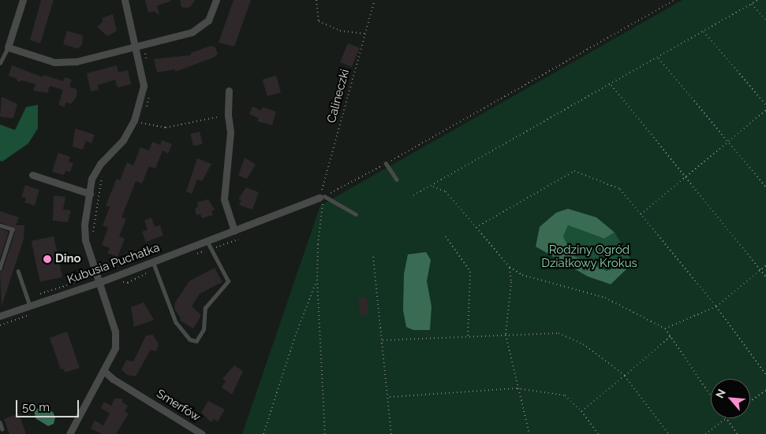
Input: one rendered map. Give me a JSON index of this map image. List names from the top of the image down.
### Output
{
  "streets": {
    "street": ["Kubusia Puchatka", "Smerfów"],
    "path": ["Calineczki"]
  },
  "crossings": [
    ["Calineczki", "Kubusia Puchatka"]
  ],
  "parks": ["Rodziny Ogród Działkowy Krokus"],
  "places": ["Dino"],
  "scale_bar": "50 m",
  "north": "top left"
}
